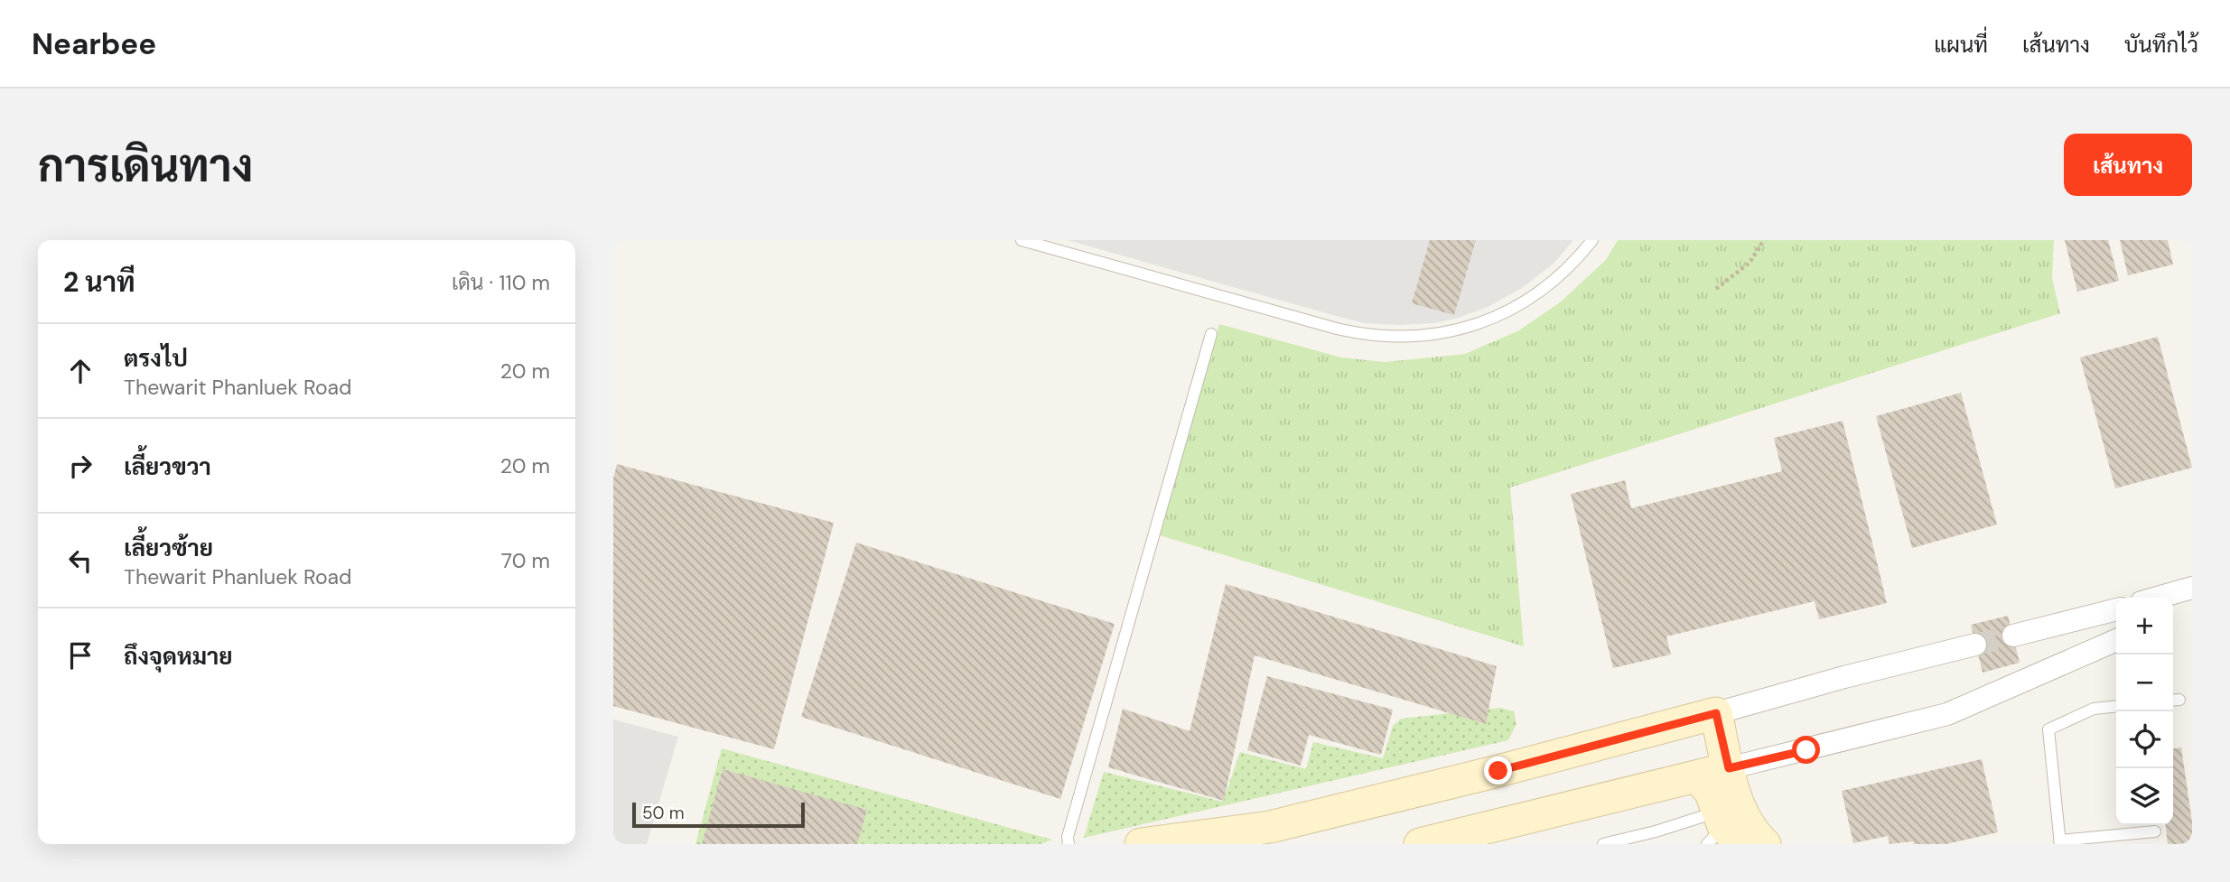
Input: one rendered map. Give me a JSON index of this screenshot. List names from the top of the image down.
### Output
{
  "scale_bar": "50 m",
  "page": {
    "header": "Nearbee",
    "nav": ["แผนที่", "เส้นทาง", "บันทึกไว้"],
    "buttons": "เส้นทาง",
    "title": "การเดินทาง",
    "heading": ["2 นาที", "เดิน · 110 m"],
    "list": [
      ["ตรงไป", "Thewarit Phanluek Road", "20 m"],
      ["เลี้ยวขวา", "20 m"],
      ["เลี้ยวซ้าย", "Thewarit Phanluek Road", "70 m"],
      "ถึงจุดหมาย"
    ],
    "map_buttons": ["+", "−"],
    "scale": "50 m"
  }
}
